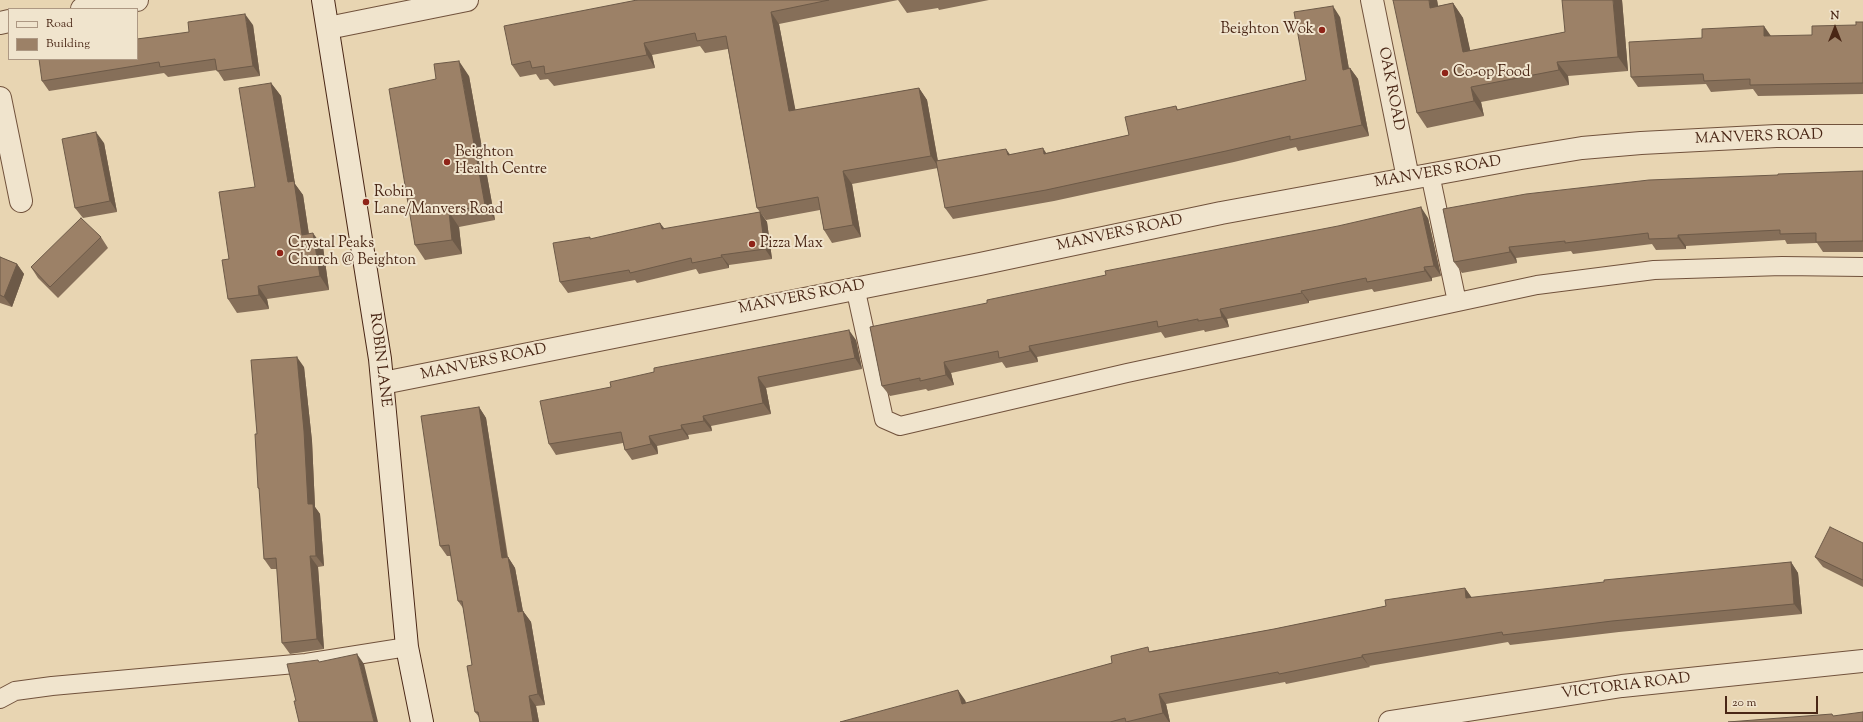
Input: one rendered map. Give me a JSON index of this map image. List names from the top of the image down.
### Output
{
  "streets": {
    "street": [
      "OAK ROAD",
      "MANVERS ROAD",
      "ROBIN LANE",
      "VICTORIA ROAD"
    ]
  },
  "crossings": [
    ["OAK ROAD", "MANVERS ROAD"],
    ["MANVERS ROAD", "ROBIN LANE"]
  ],
  "places": [
    "Beighton Wok",
    "Co-op Food",
    "Beighton Health Centre",
    "Robin Lane/Manvers Road",
    "Pizza Max",
    "Crystal Peaks Church @ Beighton"
  ],
  "legend": ["Road", "Building"],
  "scale_bar": "20 m",
  "north": "top"
}
